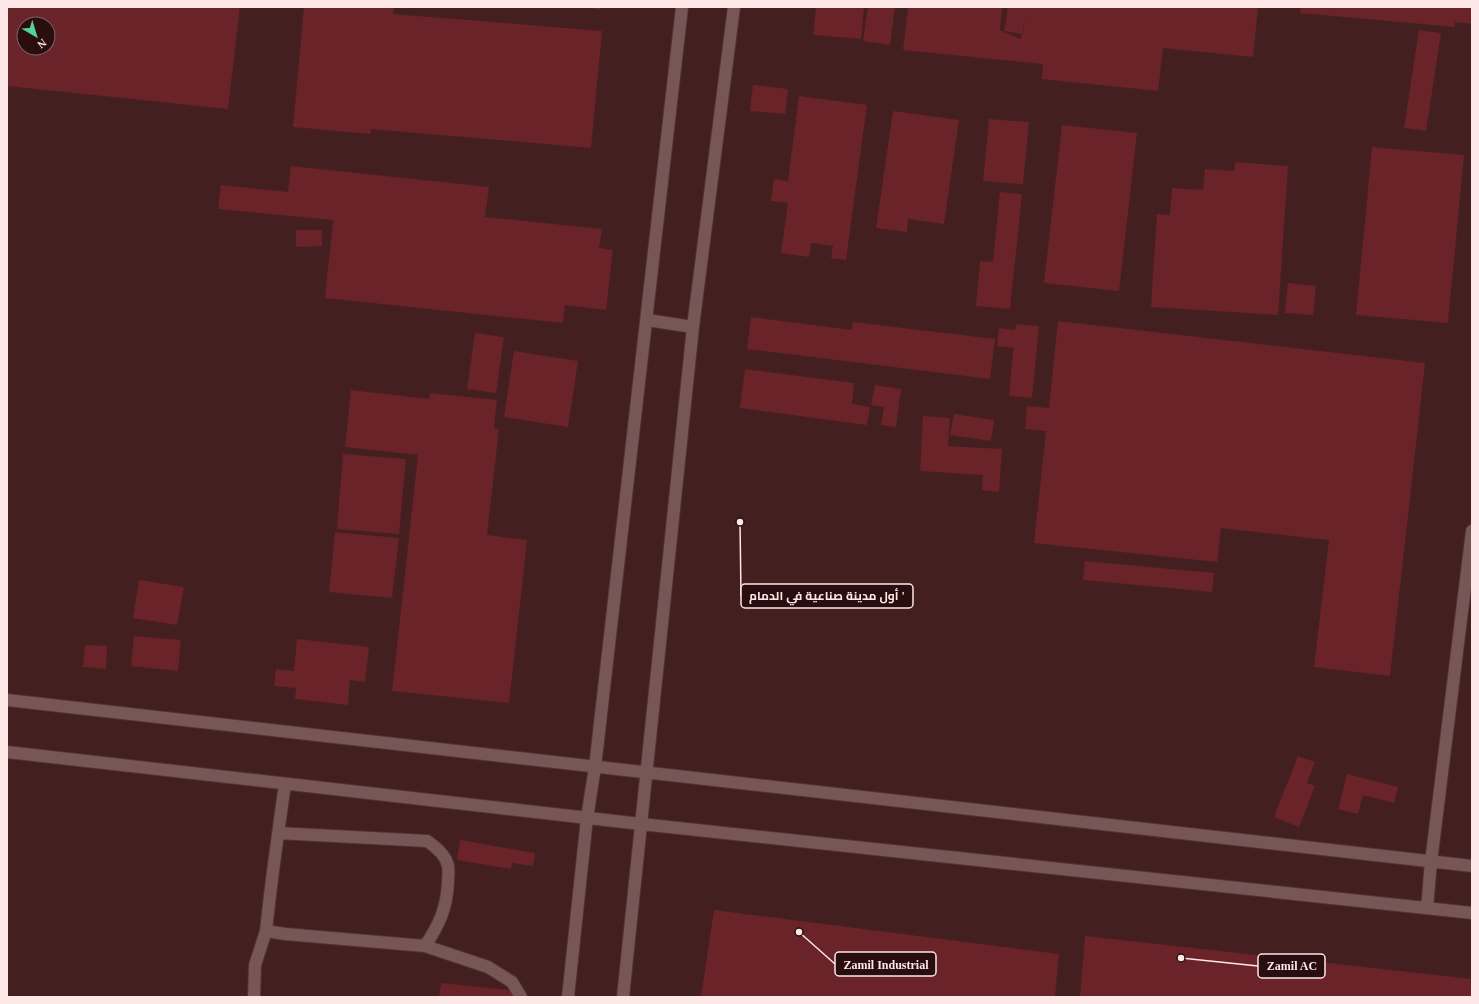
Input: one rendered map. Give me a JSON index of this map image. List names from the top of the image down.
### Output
{
  "places": ["أول مدينة صناعية في الدمام '", "Zamil Industrial", "Zamil AC"],
  "north": "bottom right"
}
